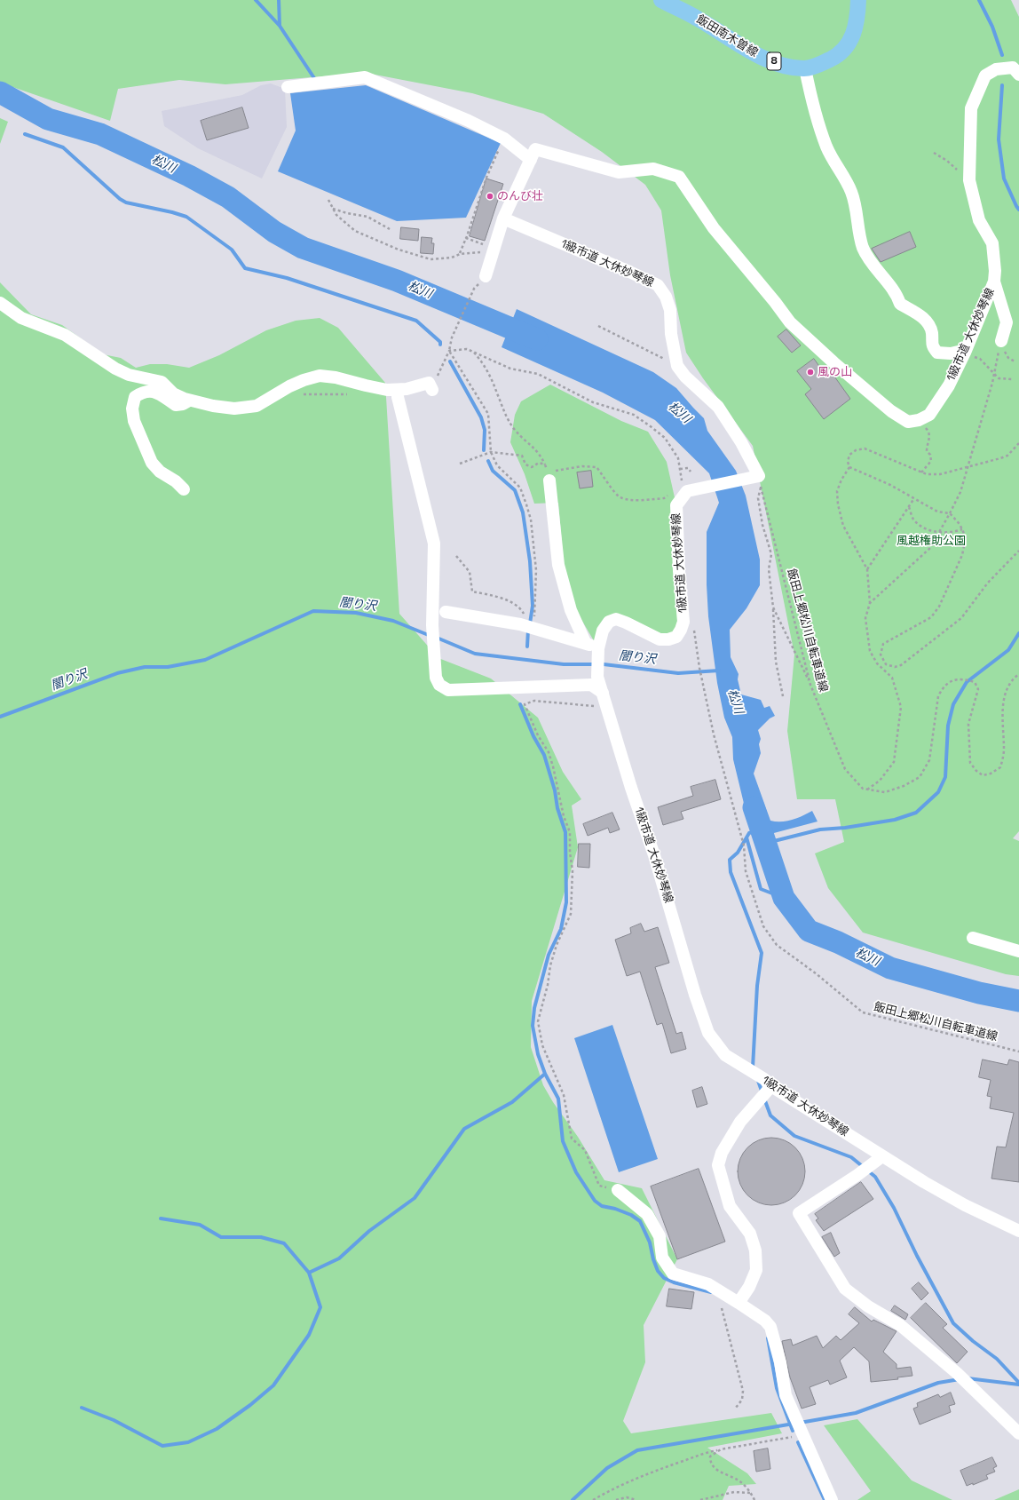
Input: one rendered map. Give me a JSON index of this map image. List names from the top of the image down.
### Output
{
  "streets": {
    "main road": ["飯田南木曽線", "8"],
    "street": ["1級市道 大休妙琴線"],
    "path": ["飯田上郷松川自転車道線"]
  },
  "water": ["松川", "闇り沢"],
  "parks": ["風越権助公園"],
  "places": ["のんび壮", "風の山"]
}
